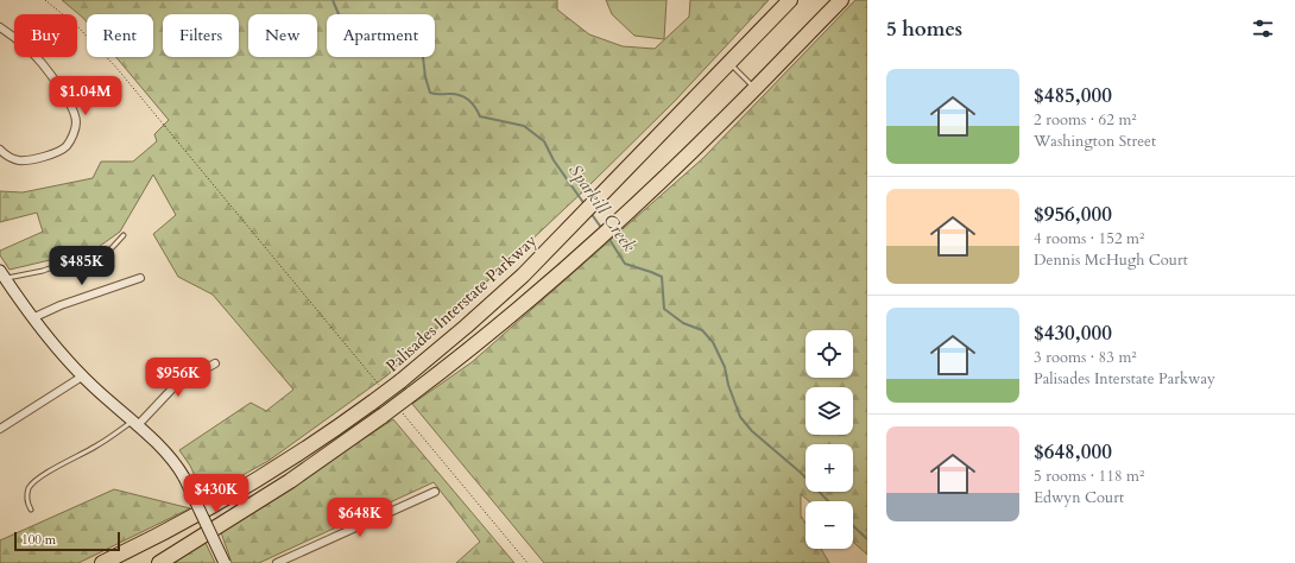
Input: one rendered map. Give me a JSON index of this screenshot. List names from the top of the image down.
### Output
{
  "streets": {
    "highway": ["Palisades Interstate Parkway"]
  },
  "water": ["Sparkill Creek"],
  "scale_bar": "100 m",
  "page": {
    "heading": "5 homes",
    "chip": [
      "Buy",
      "Rent",
      "Filters",
      "New",
      "Apartment"
    ],
    "list": [
      {
        "name": "$485,000",
        "note": "2 rooms · 62 m² · Washington Street"
      },
      {
        "name": "$956,000",
        "note": "4 rooms · 152 m² · Dennis McHugh Court"
      },
      {
        "name": "$430,000",
        "note": "3 rooms · 83 m² · Palisades Interstate Parkway"
      },
      {
        "name": "$648,000",
        "note": "5 rooms · 118 m² · Edwyn Court"
      }
    ],
    "price": [
      "$1.04M",
      "$485K",
      "$956K",
      "$430K",
      "$648K"
    ],
    "map_buttons": ["+", "−"],
    "scale": "100 m"
  }
}
